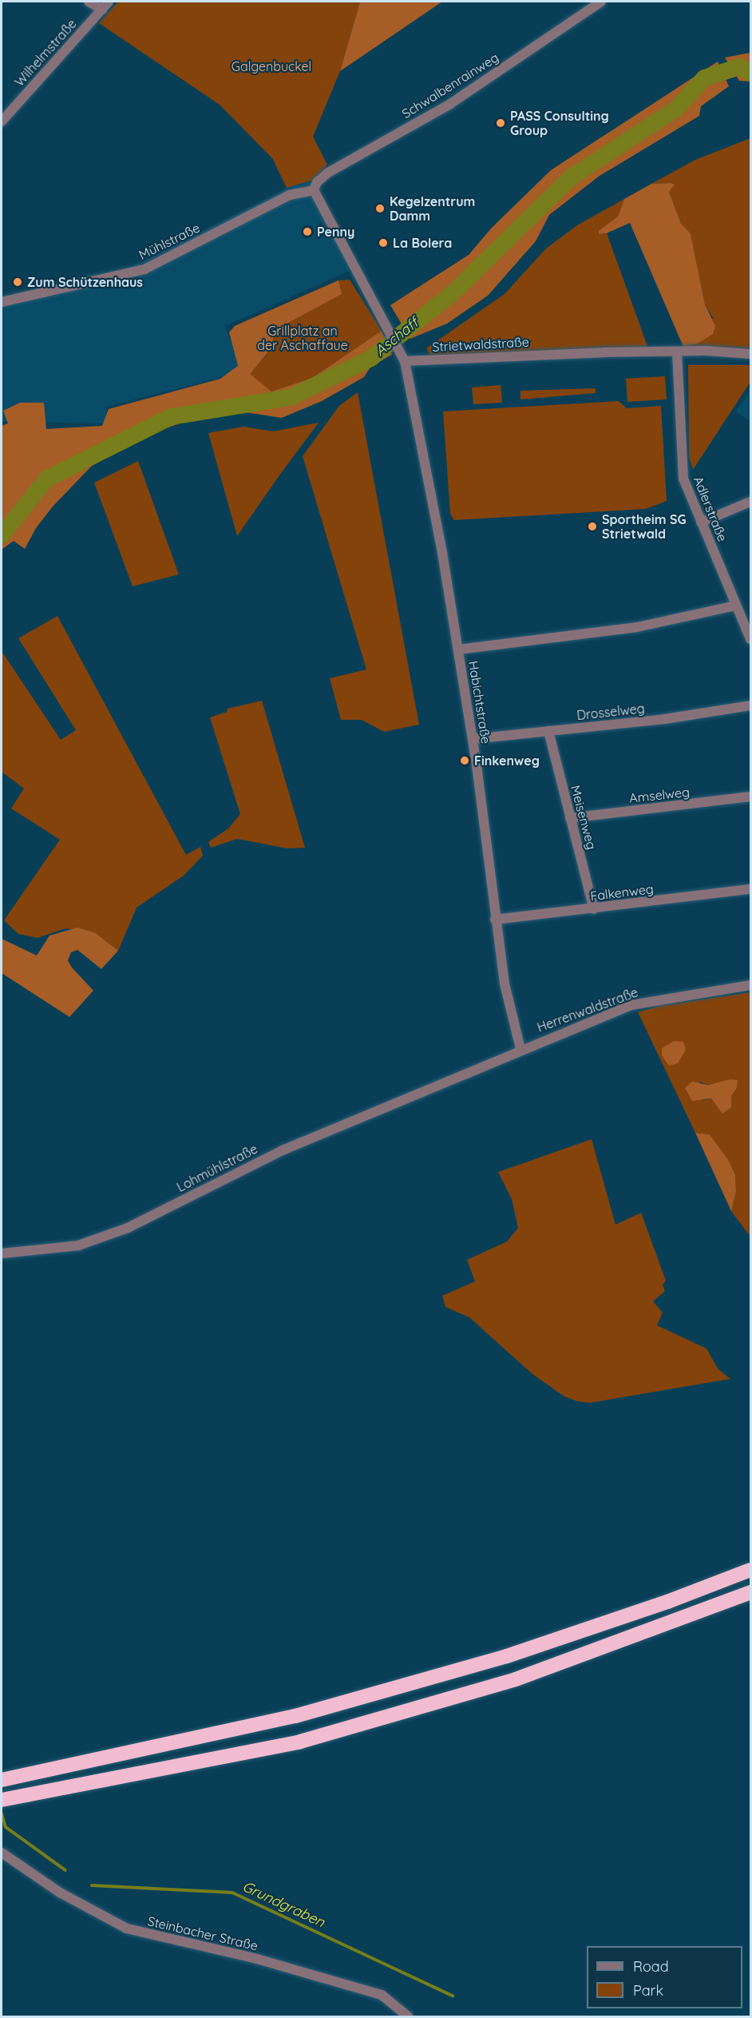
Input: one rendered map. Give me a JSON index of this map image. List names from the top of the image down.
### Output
{
  "streets": {
    "street": [
      "Wilhelmstraße",
      "Schwalbenrainweg",
      "Mühlstraße",
      "Strietwaldstraße",
      "Adlerstraße",
      "Habichtstraße",
      "Drosselweg",
      "Amselweg",
      "Meisenweg",
      "Falkenweg",
      "Herrenwaldstraße",
      "Lohmühlstraße",
      "Steinbacher Straße"
    ]
  },
  "crossings": [
    ["Schwalbenrainweg", "Mühlstraße"],
    ["Strietwaldstraße", "Adlerstraße"],
    ["Strietwaldstraße", "Habichtstraße"],
    ["Habichtstraße", "Drosselweg"],
    ["Habichtstraße", "Falkenweg"],
    ["Habichtstraße", "Herrenwaldstraße"],
    ["Drosselweg", "Meisenweg"],
    ["Amselweg", "Meisenweg"],
    ["Meisenweg", "Falkenweg"],
    ["Herrenwaldstraße", "Lohmühlstraße"]
  ],
  "water": ["Aschaff", "Grundgraben"],
  "parks": ["Galgenbuckel", "Grillplatz an der Aschaffaue"],
  "places": [
    "PASS Consulting Group",
    "Kegelzentrum Damm",
    "Penny",
    "La Bolera",
    "Zum Schützenhaus",
    "Sportheim SG Strietwald",
    "Finkenweg"
  ],
  "legend": ["Road", "Park"]
}
